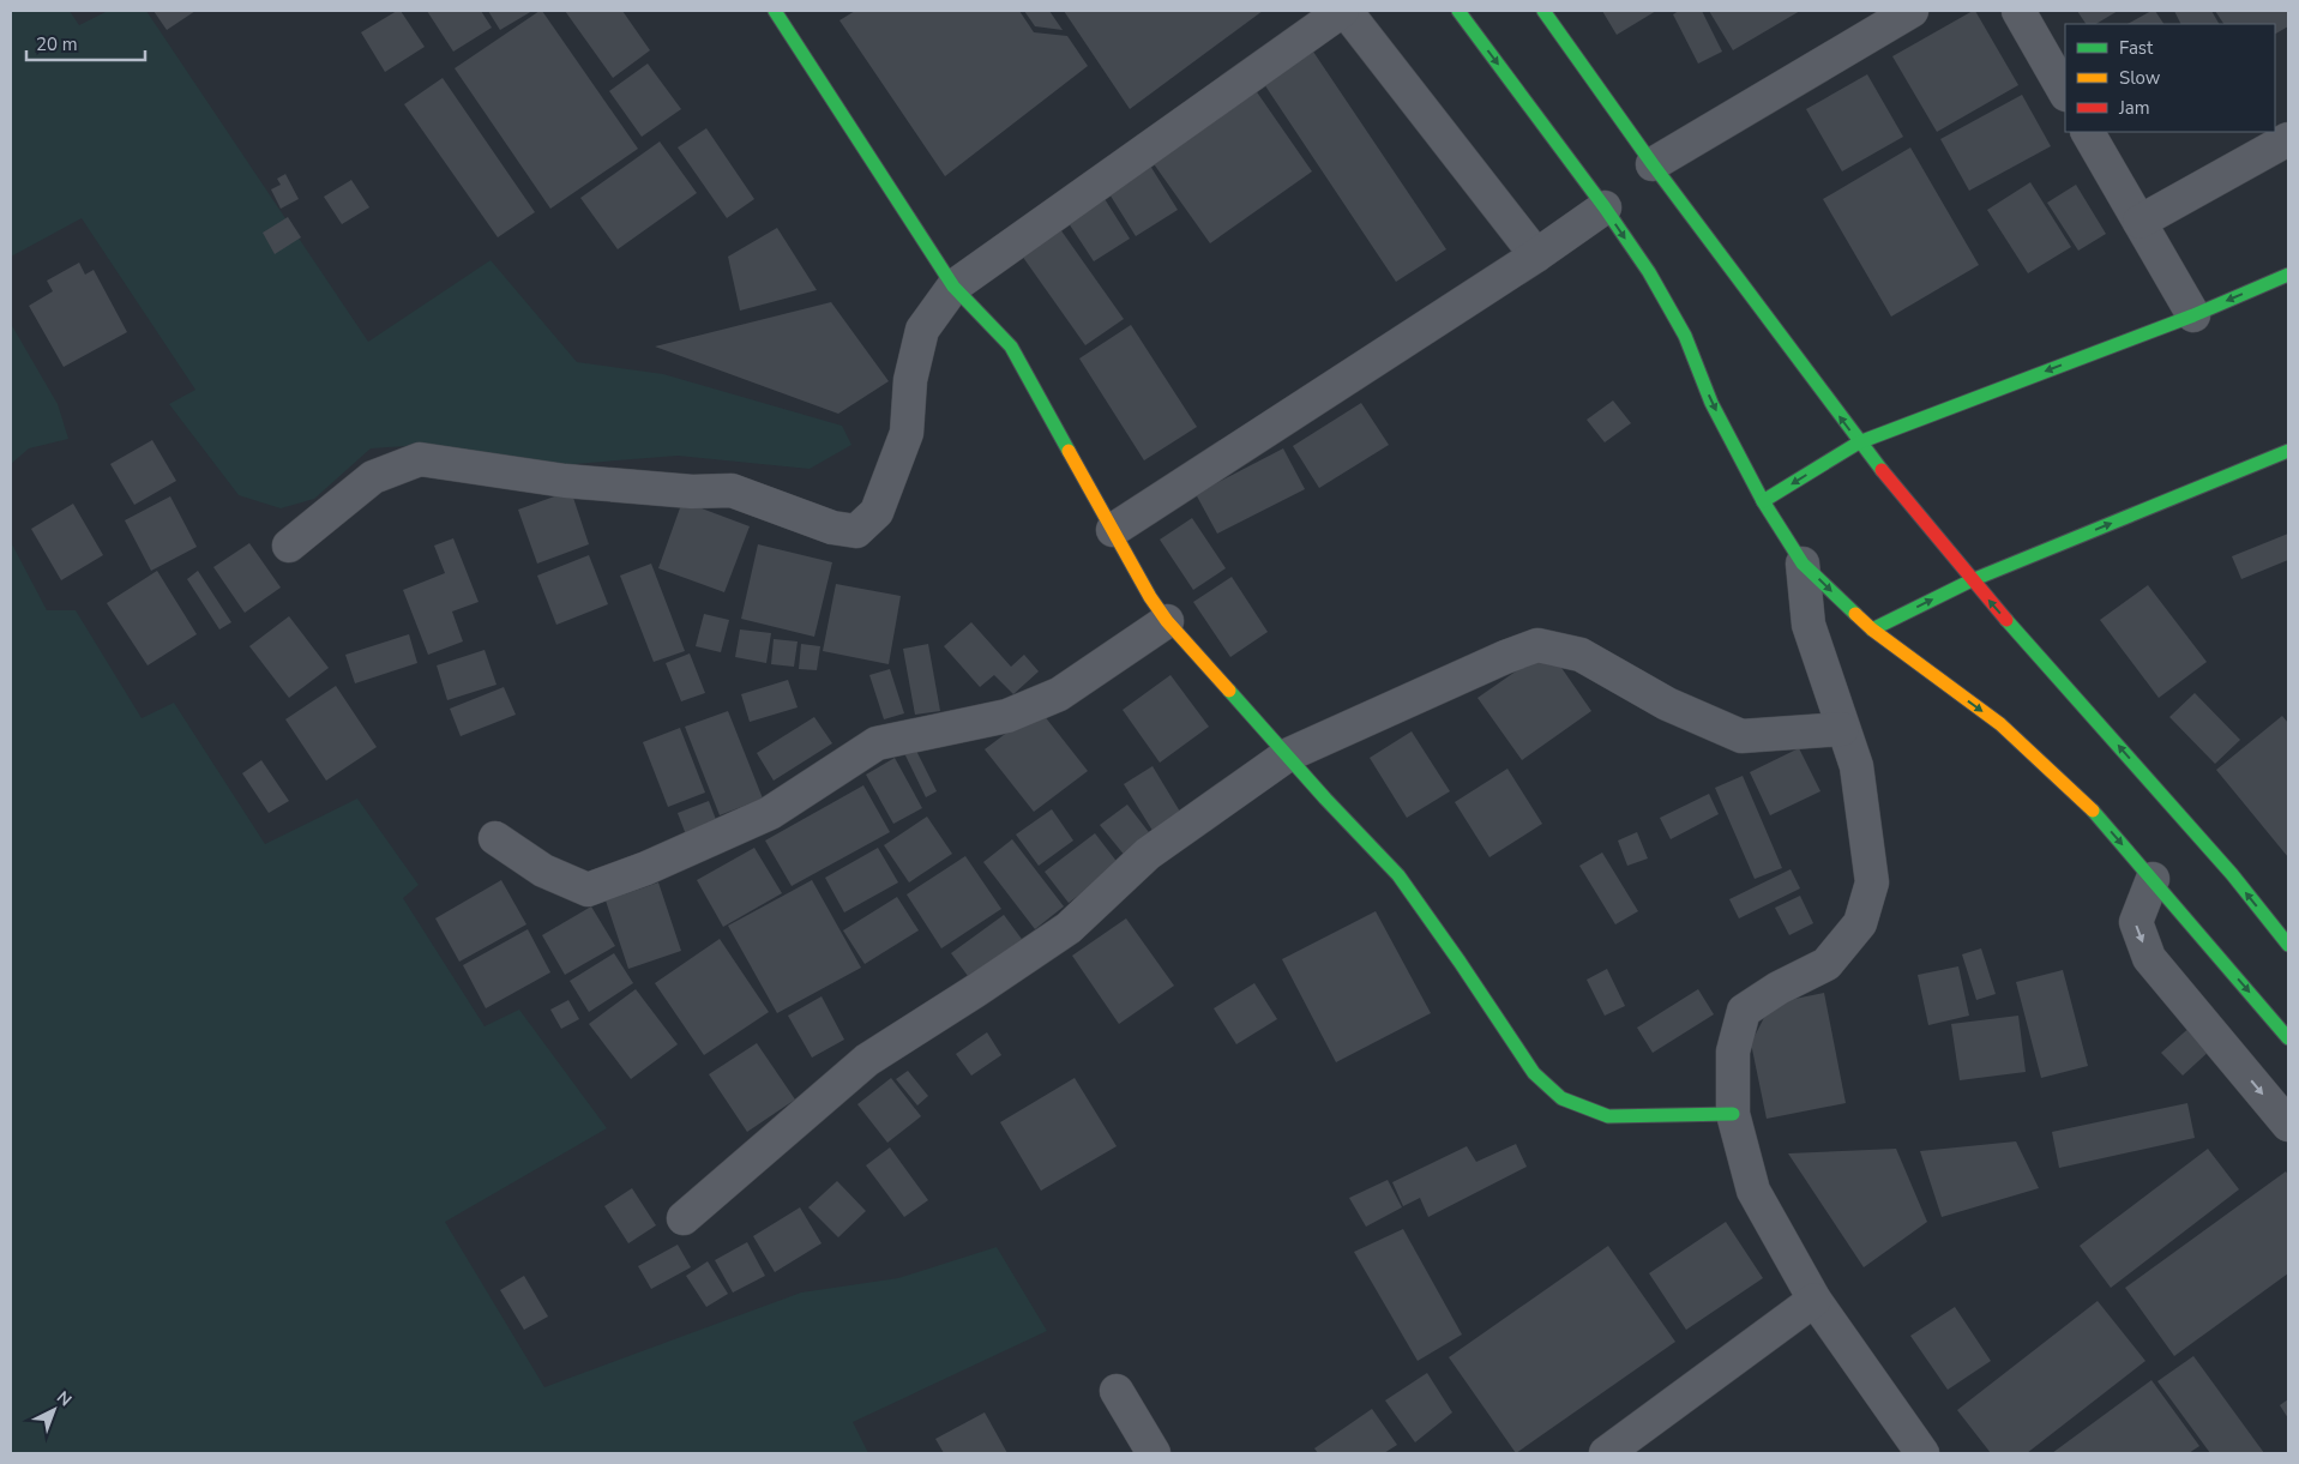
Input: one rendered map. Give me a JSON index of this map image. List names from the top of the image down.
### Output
{
  "legend": ["Fast", "Slow", "Jam"],
  "scale_bar": "20 m",
  "north": "top right"
}
